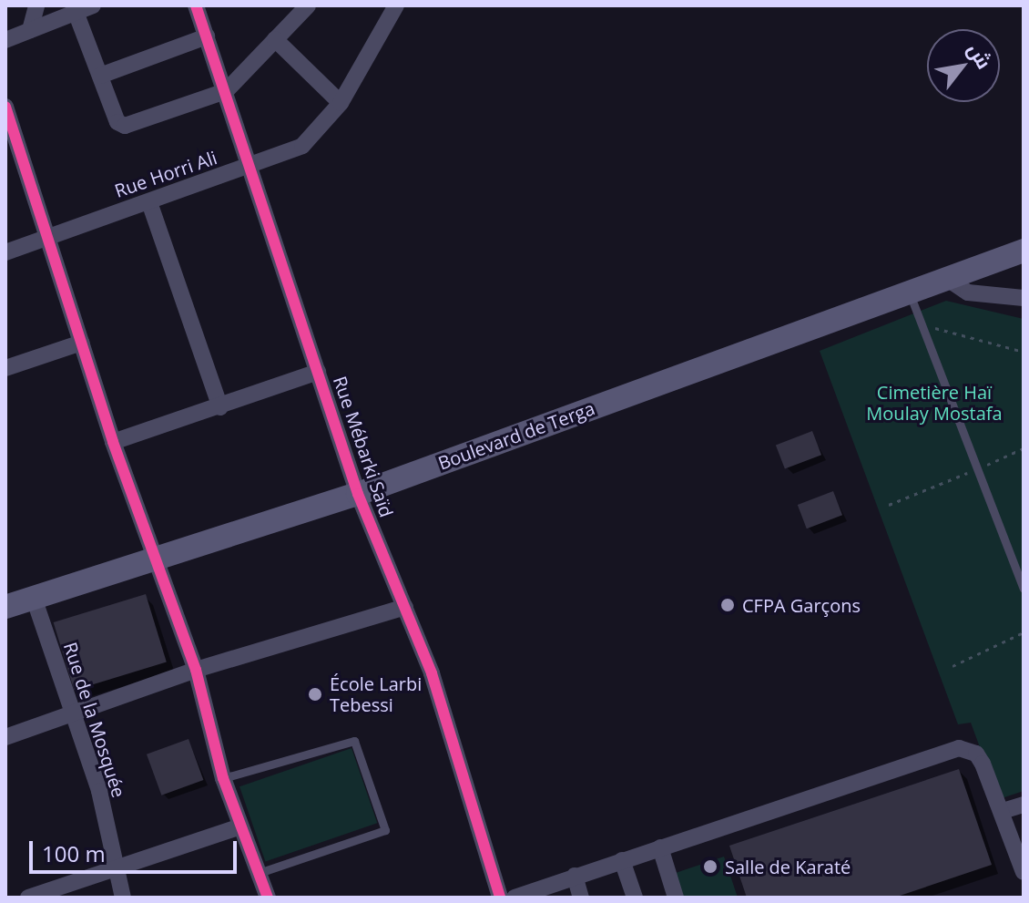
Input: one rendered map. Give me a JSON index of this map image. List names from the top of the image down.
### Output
{
  "streets": {
    "main road": ["Boulevard de Terga"],
    "street": ["Rue Horri Ali", "Rue Mébarki Saïd", "Rue de la Mosquée"]
  },
  "crossings": [
    ["Rue Horri Ali", "Rue Mébarki Saïd"],
    ["Boulevard de Terga", "Rue Mébarki Saïd"],
    ["Boulevard de Terga", "Rue de la Mosquée"]
  ],
  "parks": ["Cimetière Haï Moulay Mostafa"],
  "places": ["CFPA Garçons", "École Larbi Tebessi", "Salle de Karaté"],
  "scale_bar": "100 m",
  "north": "top right"
}
